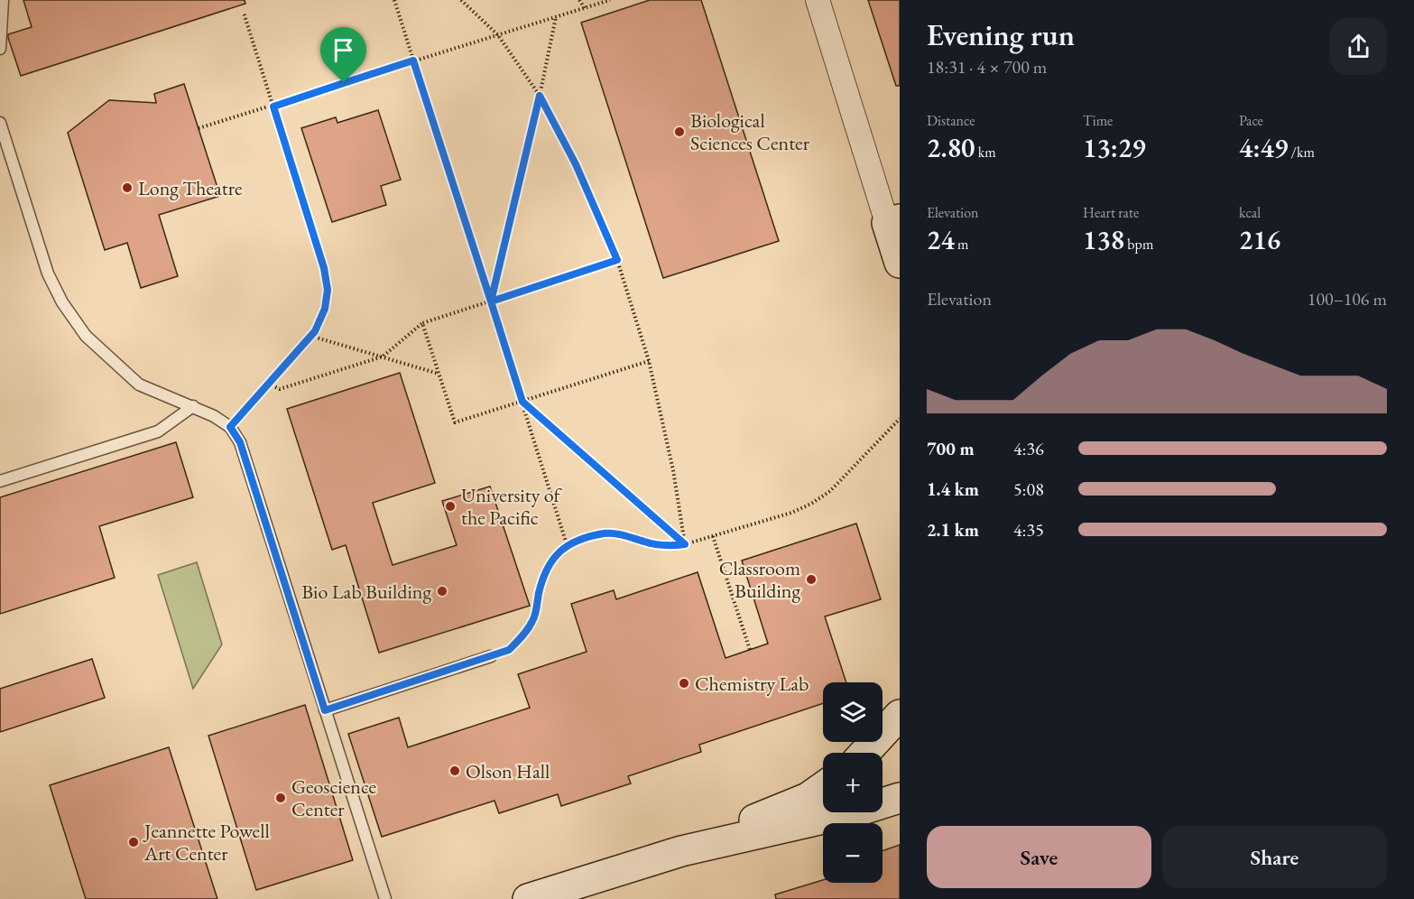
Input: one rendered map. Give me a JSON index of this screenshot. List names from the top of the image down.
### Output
{
  "places": [
    "Biological Sciences Center",
    "Long Theatre",
    "University of the Pacific",
    "Classroom Building",
    "Bio Lab Building",
    "Chemistry Lab",
    "Olson Hall",
    "Geoscience Center",
    "Jeannette Powell Art Center"
  ],
  "page": {
    "heading": ["Evening run", "18:31 · 4 × 700 m"],
    "stats": [
      ["Distance", "2.80 km"],
      ["Time", "13:29"],
      ["Pace", "4:49 /km"],
      ["Elevation", "24 m"],
      ["Heart rate", "138 bpm"],
      ["kcal", "216"]
    ],
    "chart": ["Elevation", "100–106 m"],
    "list": [
      {
        "name": "700 m",
        "note": "4:36"
      },
      {
        "name": "1.4 km",
        "note": "5:08"
      },
      {
        "name": "2.1 km",
        "note": "4:35"
      }
    ],
    "map_buttons": ["+", "−"],
    "buttons": ["Save", "Share"]
  }
}
